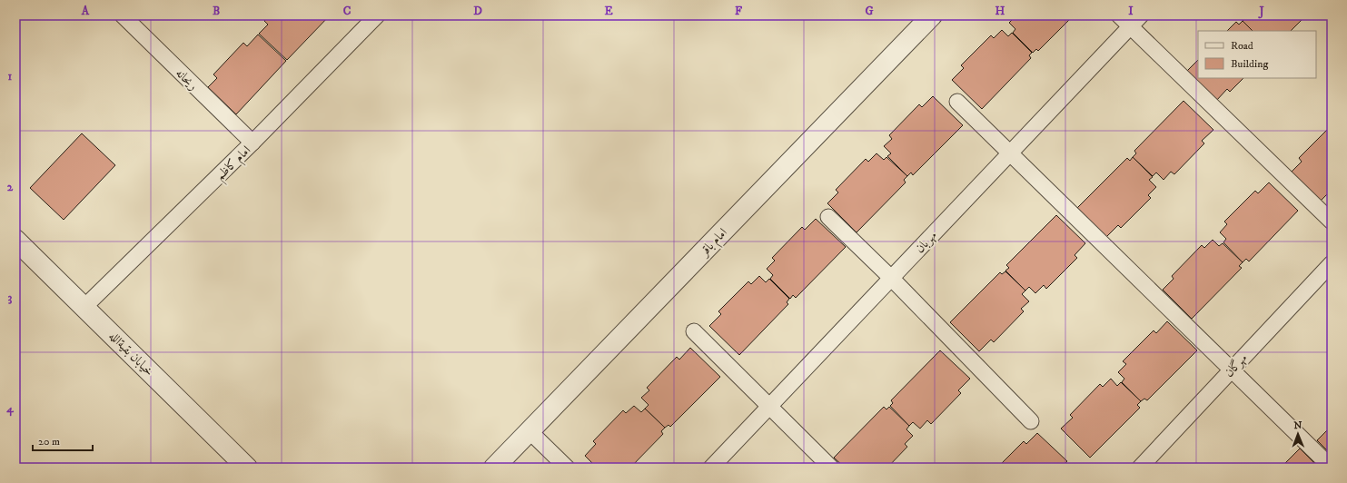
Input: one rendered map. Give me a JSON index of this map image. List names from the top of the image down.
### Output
{
  "streets": {
    "street": [
      "ریحانه",
      "امام کاظم",
      "امام باقر",
      "مهربان",
      "خیابان بقیةالله",
      "مهرگان"
    ]
  },
  "crossings": [
    ["ریحانه", "امام کاظم"],
    ["امام کاظم", "خیابان بقیةالله"]
  ],
  "legend": ["Road", "Building"],
  "scale_bar": "20 m",
  "north": "top",
  "grid": {
    "columns": [
      "A",
      "B",
      "C",
      "D",
      "E",
      "F",
      "G",
      "H",
      "I",
      "J"
    ],
    "rows": [
      "1",
      "2",
      "3",
      "4"
    ]
  }
}
